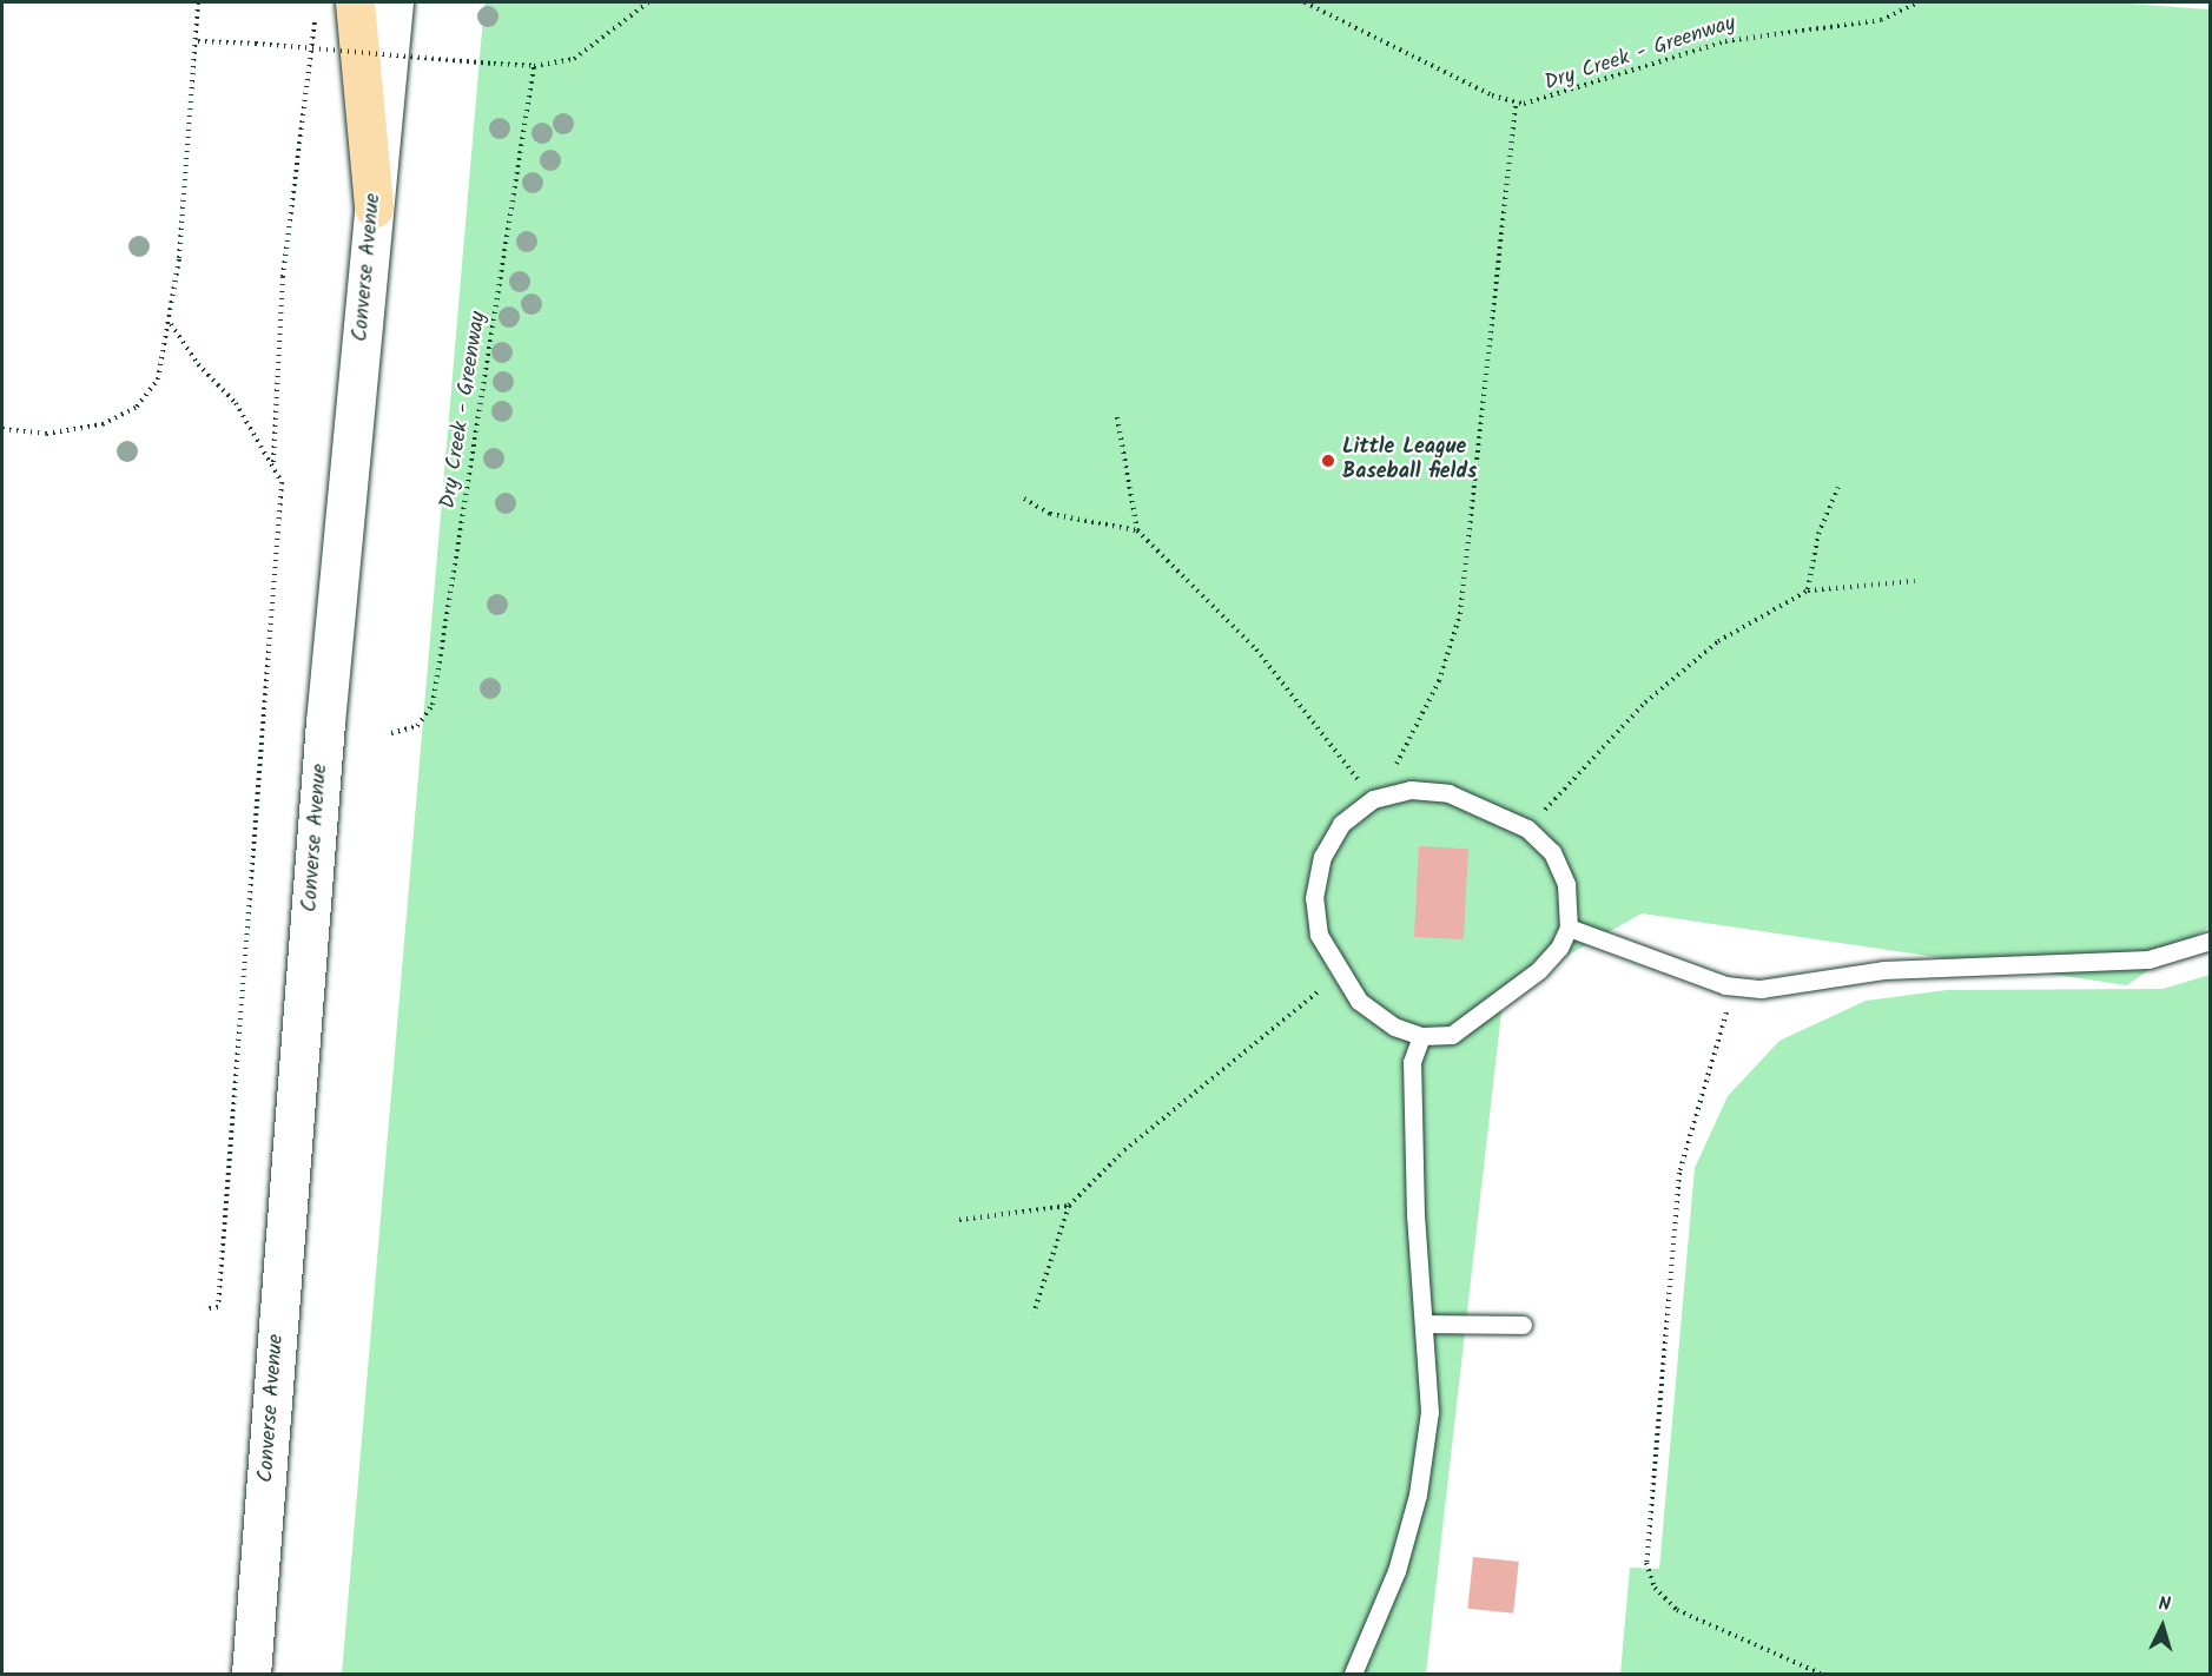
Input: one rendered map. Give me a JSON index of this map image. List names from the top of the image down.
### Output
{
  "streets": {
    "main road": ["Converse Avenue"],
    "path": ["Dry Creek - Greenway"]
  },
  "places": ["Little League Baseball fields"],
  "north": "top"
}
